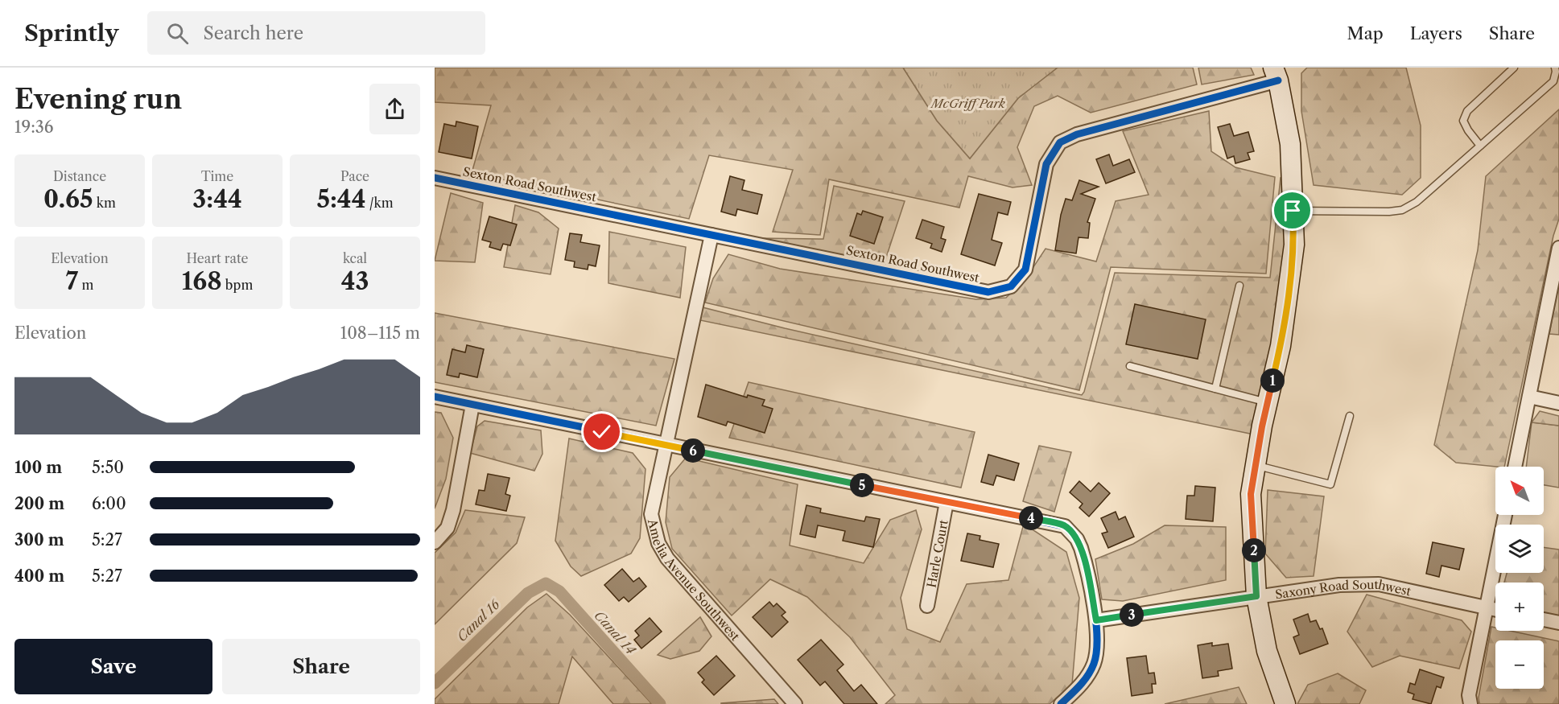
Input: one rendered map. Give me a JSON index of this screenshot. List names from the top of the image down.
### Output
{
  "streets": {
    "street": [
      "Sexton Road Southwest",
      "Harle Court",
      "Amelia Avenue Southwest",
      "Saxony Road Southwest"
    ]
  },
  "crossings": [
    ["Sexton Road Southwest", "Amelia Avenue Southwest"]
  ],
  "water": ["Canal 16", "Canal 14"],
  "parks": ["McGriff Park"],
  "north": "top left",
  "page": {
    "header": "Sprintly",
    "search": "Search here",
    "nav": ["Map", "Layers", "Share"],
    "heading": ["Evening run", "19:36"],
    "stats": [
      ["Distance", "0.65 km"],
      ["Time", "3:44"],
      ["Pace", "5:44 /km"],
      ["Elevation", "7 m"],
      ["Heart rate", "168 bpm"],
      ["kcal", "43"]
    ],
    "chart": ["Elevation", "108–115 m"],
    "pins": [
      "1",
      "6",
      "5",
      "4",
      "2",
      "3"
    ],
    "list": [
      {
        "name": "100 m",
        "note": "5:50"
      },
      {
        "name": "200 m",
        "note": "6:00"
      },
      {
        "name": "300 m",
        "note": "5:27"
      },
      {
        "name": "400 m",
        "note": "5:27"
      }
    ],
    "map_buttons": ["+", "−"],
    "buttons": ["Save", "Share"]
  }
}
